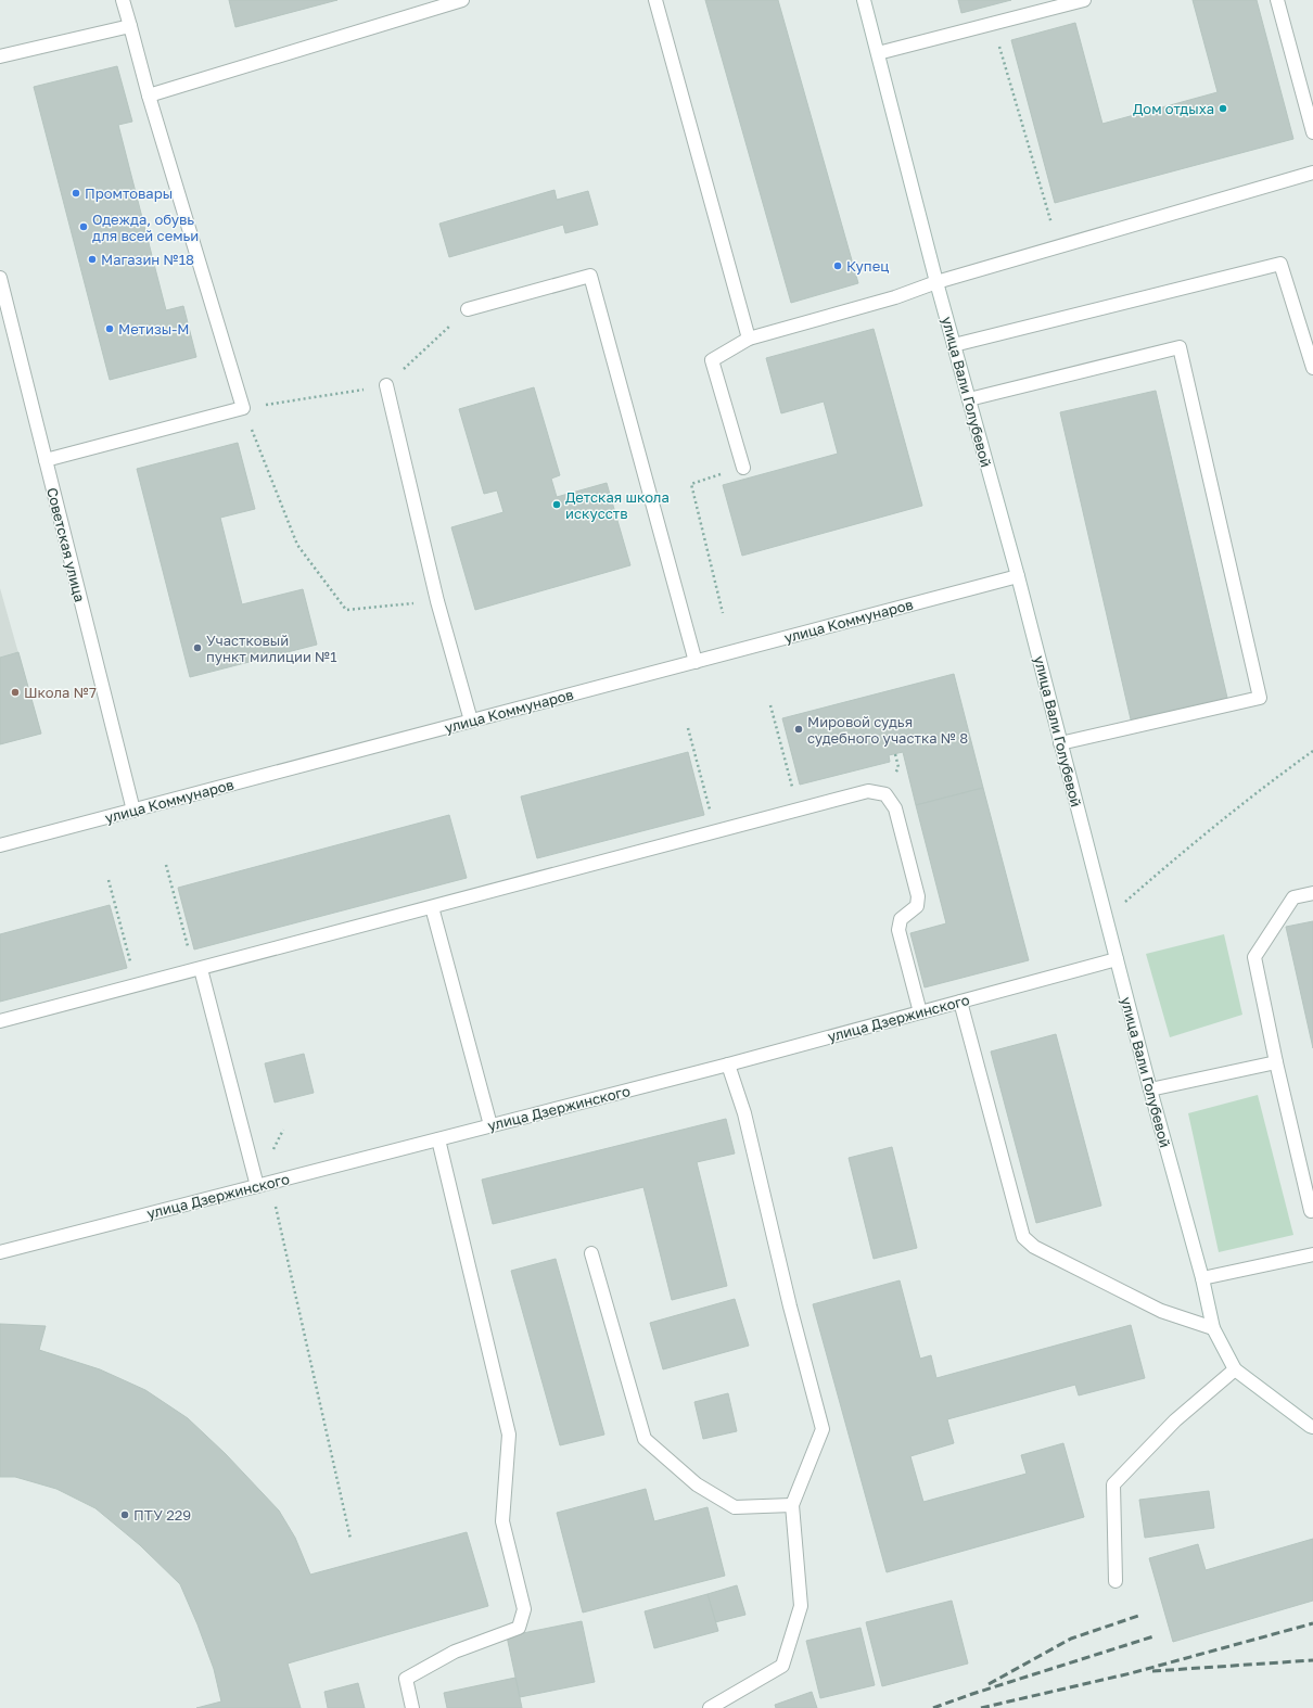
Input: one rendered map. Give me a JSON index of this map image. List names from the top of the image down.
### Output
{
  "streets": {
    "street": [
      "улица Вали Голубевой",
      "Советская улица",
      "улица Коммунаров",
      "улица Дзержинского"
    ]
  },
  "crossings": [
    ["улица Вали Голубевой", "улица Коммунаров"],
    ["улица Вали Голубевой", "улица Дзержинского"],
    ["Советская улица", "улица Коммунаров"]
  ],
  "places": [
    "Дом отдыха",
    "Промтовары",
    "Одежда, обувь для всей семьи",
    "Магазин №18",
    "Купец",
    "Метизы-М",
    "Детская школа искусств",
    "Участковый пункт милиции №1",
    "Школа №7",
    "Мировой судья судебного участка № 8",
    "ПТУ 229"
  ]
}
